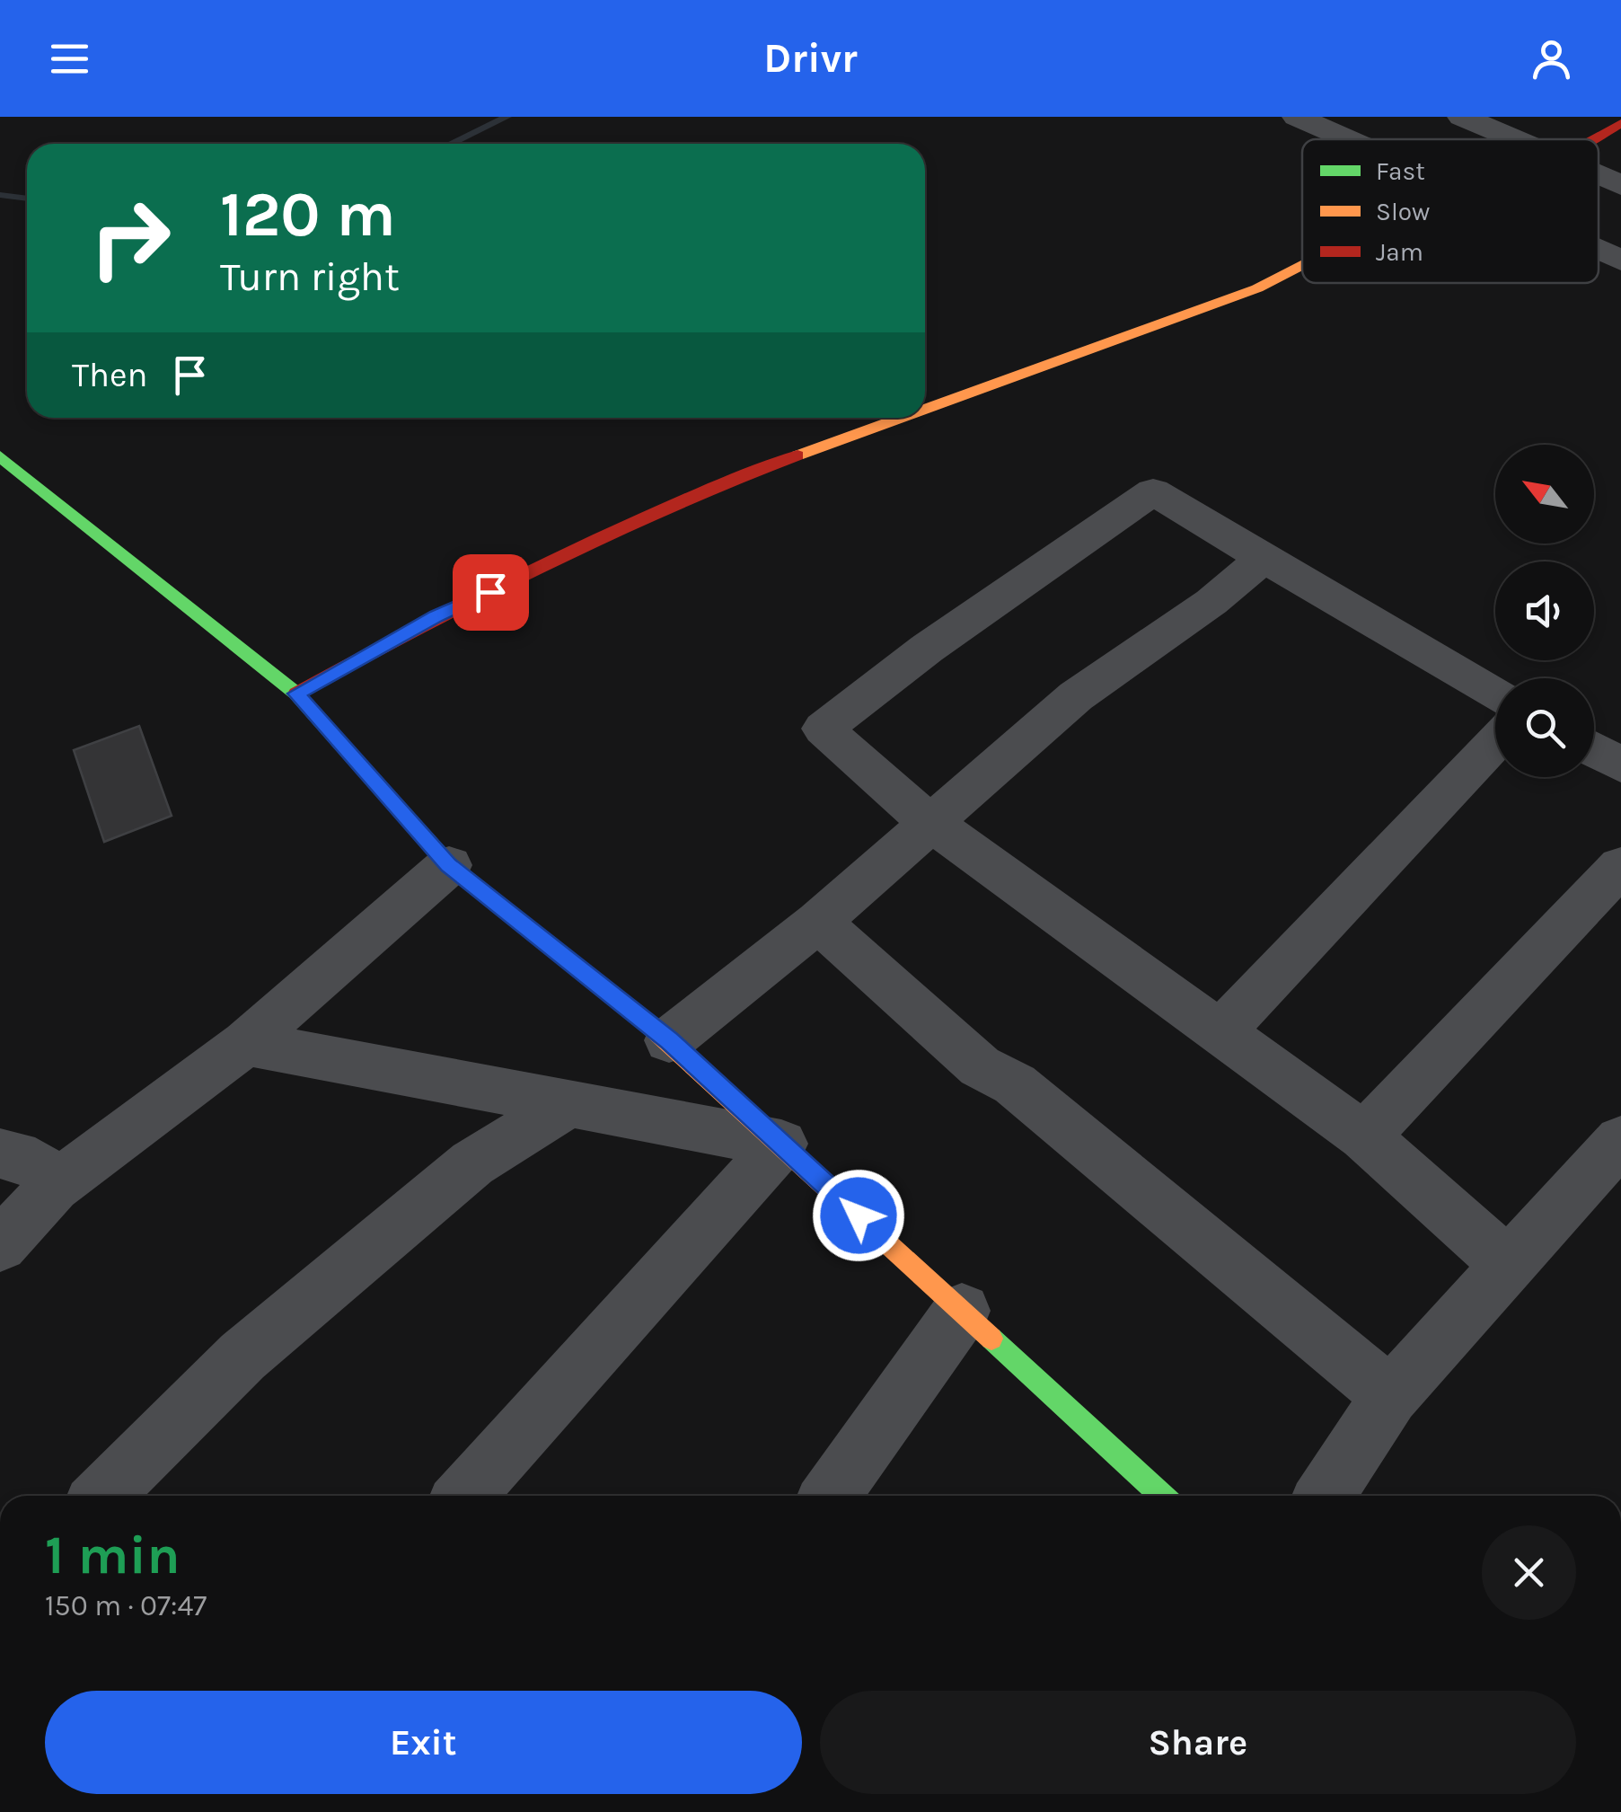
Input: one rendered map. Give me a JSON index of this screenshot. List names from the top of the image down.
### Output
{
  "legend": ["Fast", "Slow", "Jam"],
  "north": "top left",
  "page": {
    "header": "Drivr",
    "turn": ["120 m", "Turn right"],
    "then": "Then",
    "heading": ["1 min", "150 m · 07:47"],
    "buttons": ["Exit", "Share"]
  }
}
